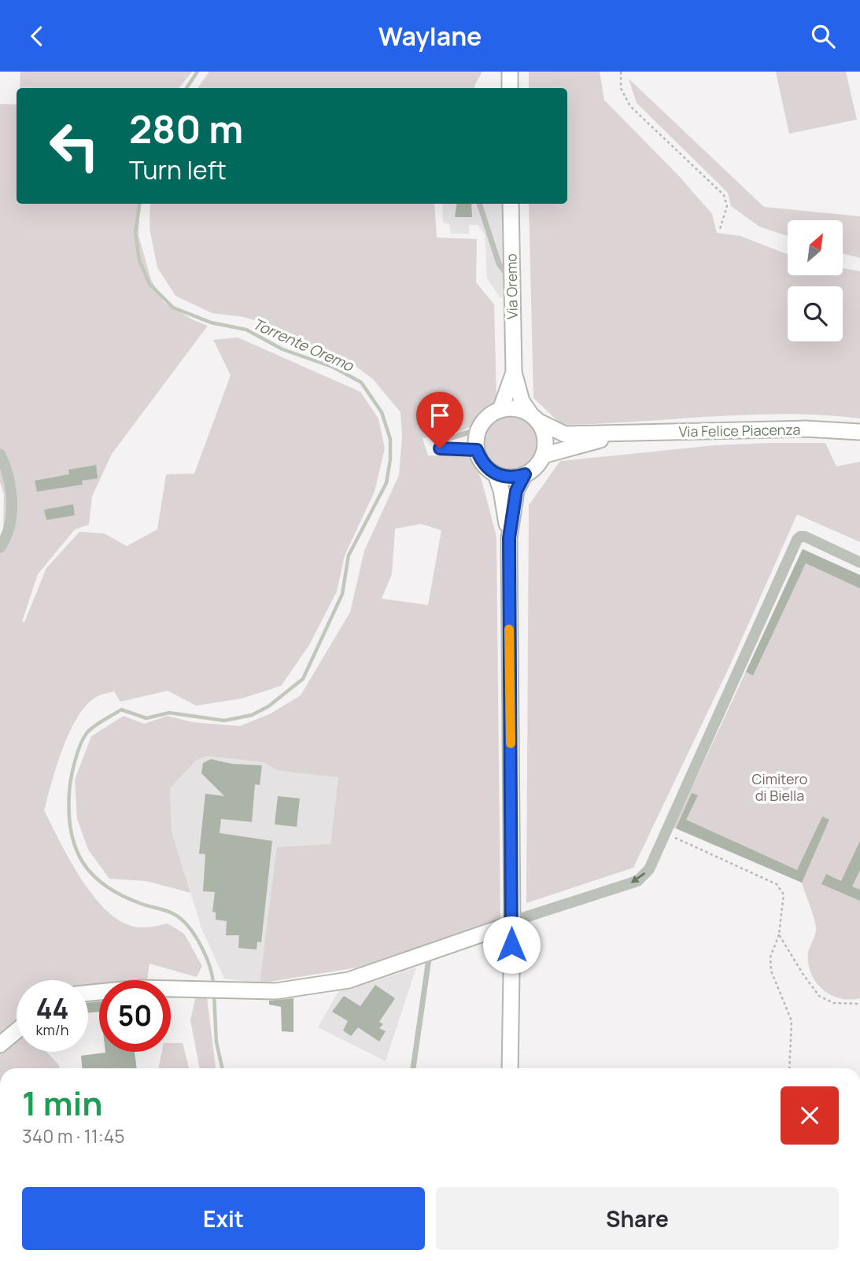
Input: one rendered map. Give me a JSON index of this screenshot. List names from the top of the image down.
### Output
{
  "streets": {
    "main road": ["Via Oremo", "Via Felice Piacenza"]
  },
  "crossings": [
    ["Via Oremo", "Via Felice Piacenza"]
  ],
  "water": ["Torrente Oremo"],
  "parks": ["Cimitero di Biella"],
  "north": "top right",
  "page": {
    "header": "Waylane",
    "turn": ["280 m", "Turn left"],
    "speed": "44 km/h",
    "limit": "50",
    "heading": ["1 min", "340 m · 11:45"],
    "buttons": ["Exit", "Share"]
  }
}
